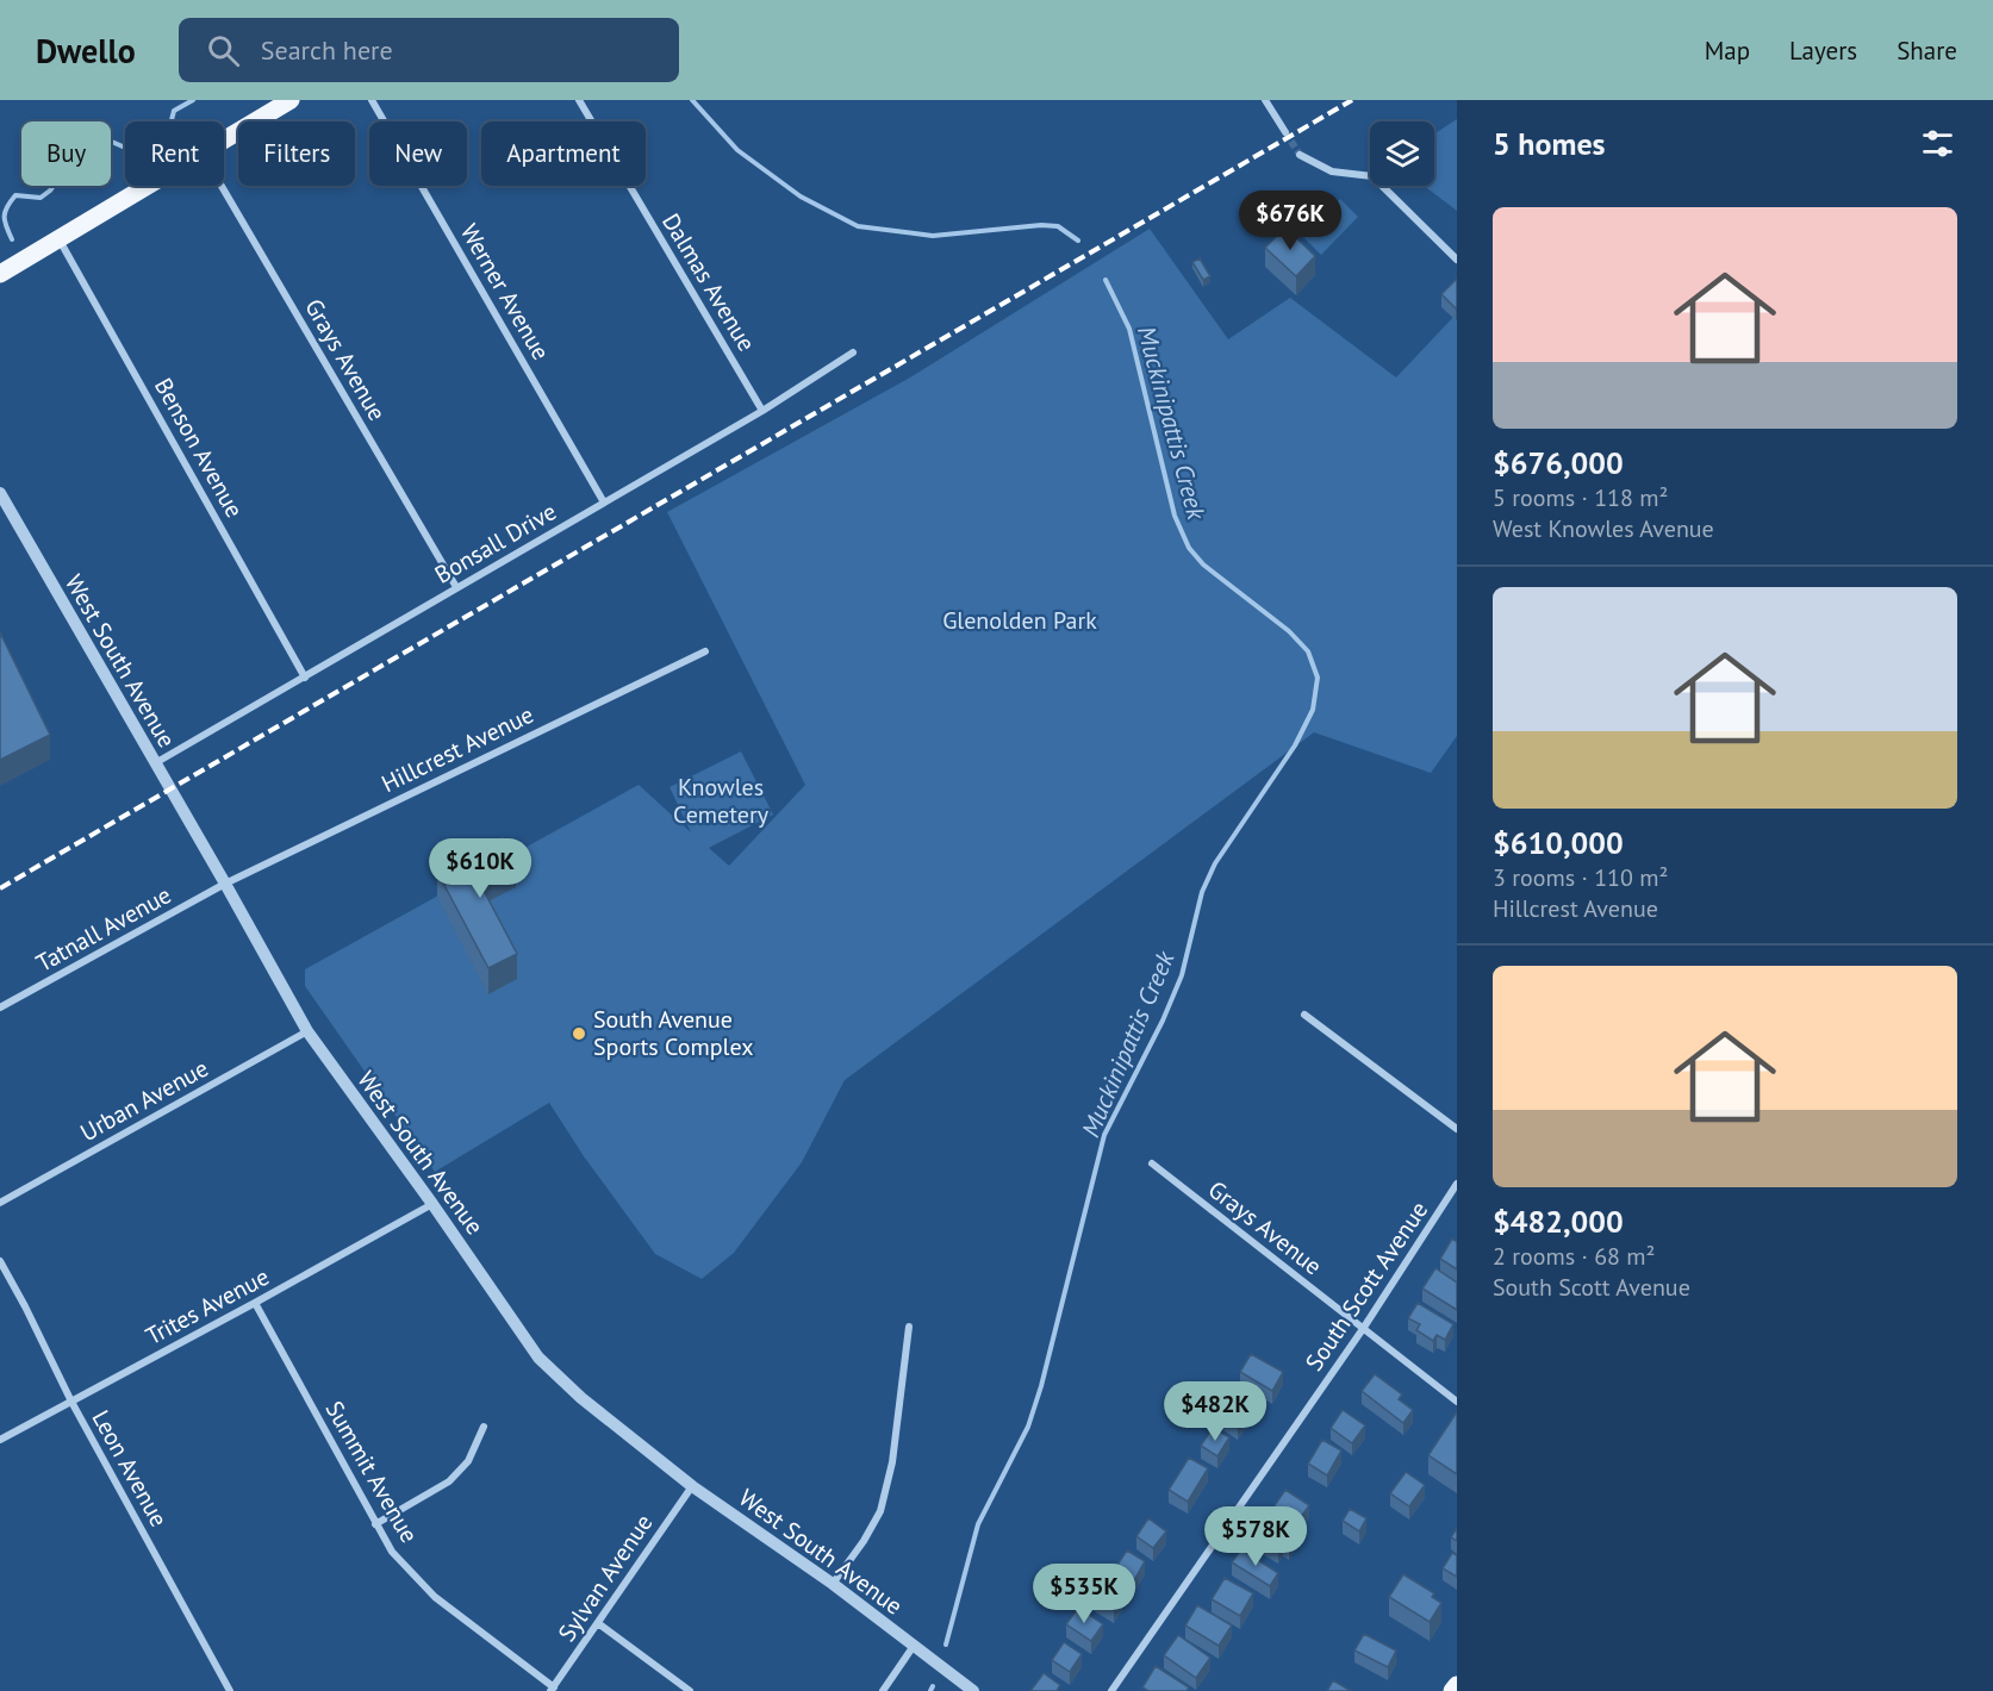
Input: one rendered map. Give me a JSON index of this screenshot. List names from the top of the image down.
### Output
{
  "streets": {
    "street": [
      "Dalmas Avenue",
      "Werner Avenue",
      "Grays Avenue",
      "Benson Avenue",
      "Bonsall Drive",
      "West South Avenue",
      "Hillcrest Avenue",
      "Tatnall Avenue",
      "Urban Avenue",
      "South Scott Avenue",
      "Trites Avenue",
      "Leon Avenue",
      "Summit Avenue",
      "Sylvan Avenue"
    ]
  },
  "crossings": [
    ["Dalmas Avenue", "Bonsall Drive"],
    ["Werner Avenue", "Bonsall Drive"],
    ["Grays Avenue", "Bonsall Drive"],
    ["Grays Avenue", "South Scott Avenue"],
    ["Benson Avenue", "Bonsall Drive"],
    ["Bonsall Drive", "West South Avenue"],
    ["West South Avenue", "Hillcrest Avenue"],
    ["West South Avenue", "Tatnall Avenue"],
    ["West South Avenue", "Urban Avenue"],
    ["West South Avenue", "Trites Avenue"],
    ["West South Avenue", "Sylvan Avenue"],
    ["Hillcrest Avenue", "Tatnall Avenue"],
    ["Trites Avenue", "Leon Avenue"],
    ["Trites Avenue", "Summit Avenue"],
    ["Summit Avenue", "Sylvan Avenue"]
  ],
  "water": ["Muckinipattis Creek"],
  "parks": ["Glenolden Park", "Knowles Cemetery"],
  "places": ["South Avenue Sports Complex"],
  "page": {
    "header": "Dwello",
    "search": "Search here",
    "nav": ["Map", "Layers", "Share"],
    "heading": "5 homes",
    "chip": [
      "Buy",
      "Rent",
      "Filters",
      "New",
      "Apartment"
    ],
    "list": [
      {
        "name": "$676,000",
        "note": "5 rooms · 118 m² · West Knowles Avenue"
      },
      {
        "name": "$610,000",
        "note": "3 rooms · 110 m² · Hillcrest Avenue"
      },
      {
        "name": "$482,000",
        "note": "2 rooms · 68 m² · South Scott Avenue"
      }
    ],
    "price": [
      "$676K",
      "$610K",
      "$482K",
      "$578K",
      "$535K"
    ]
  }
}
